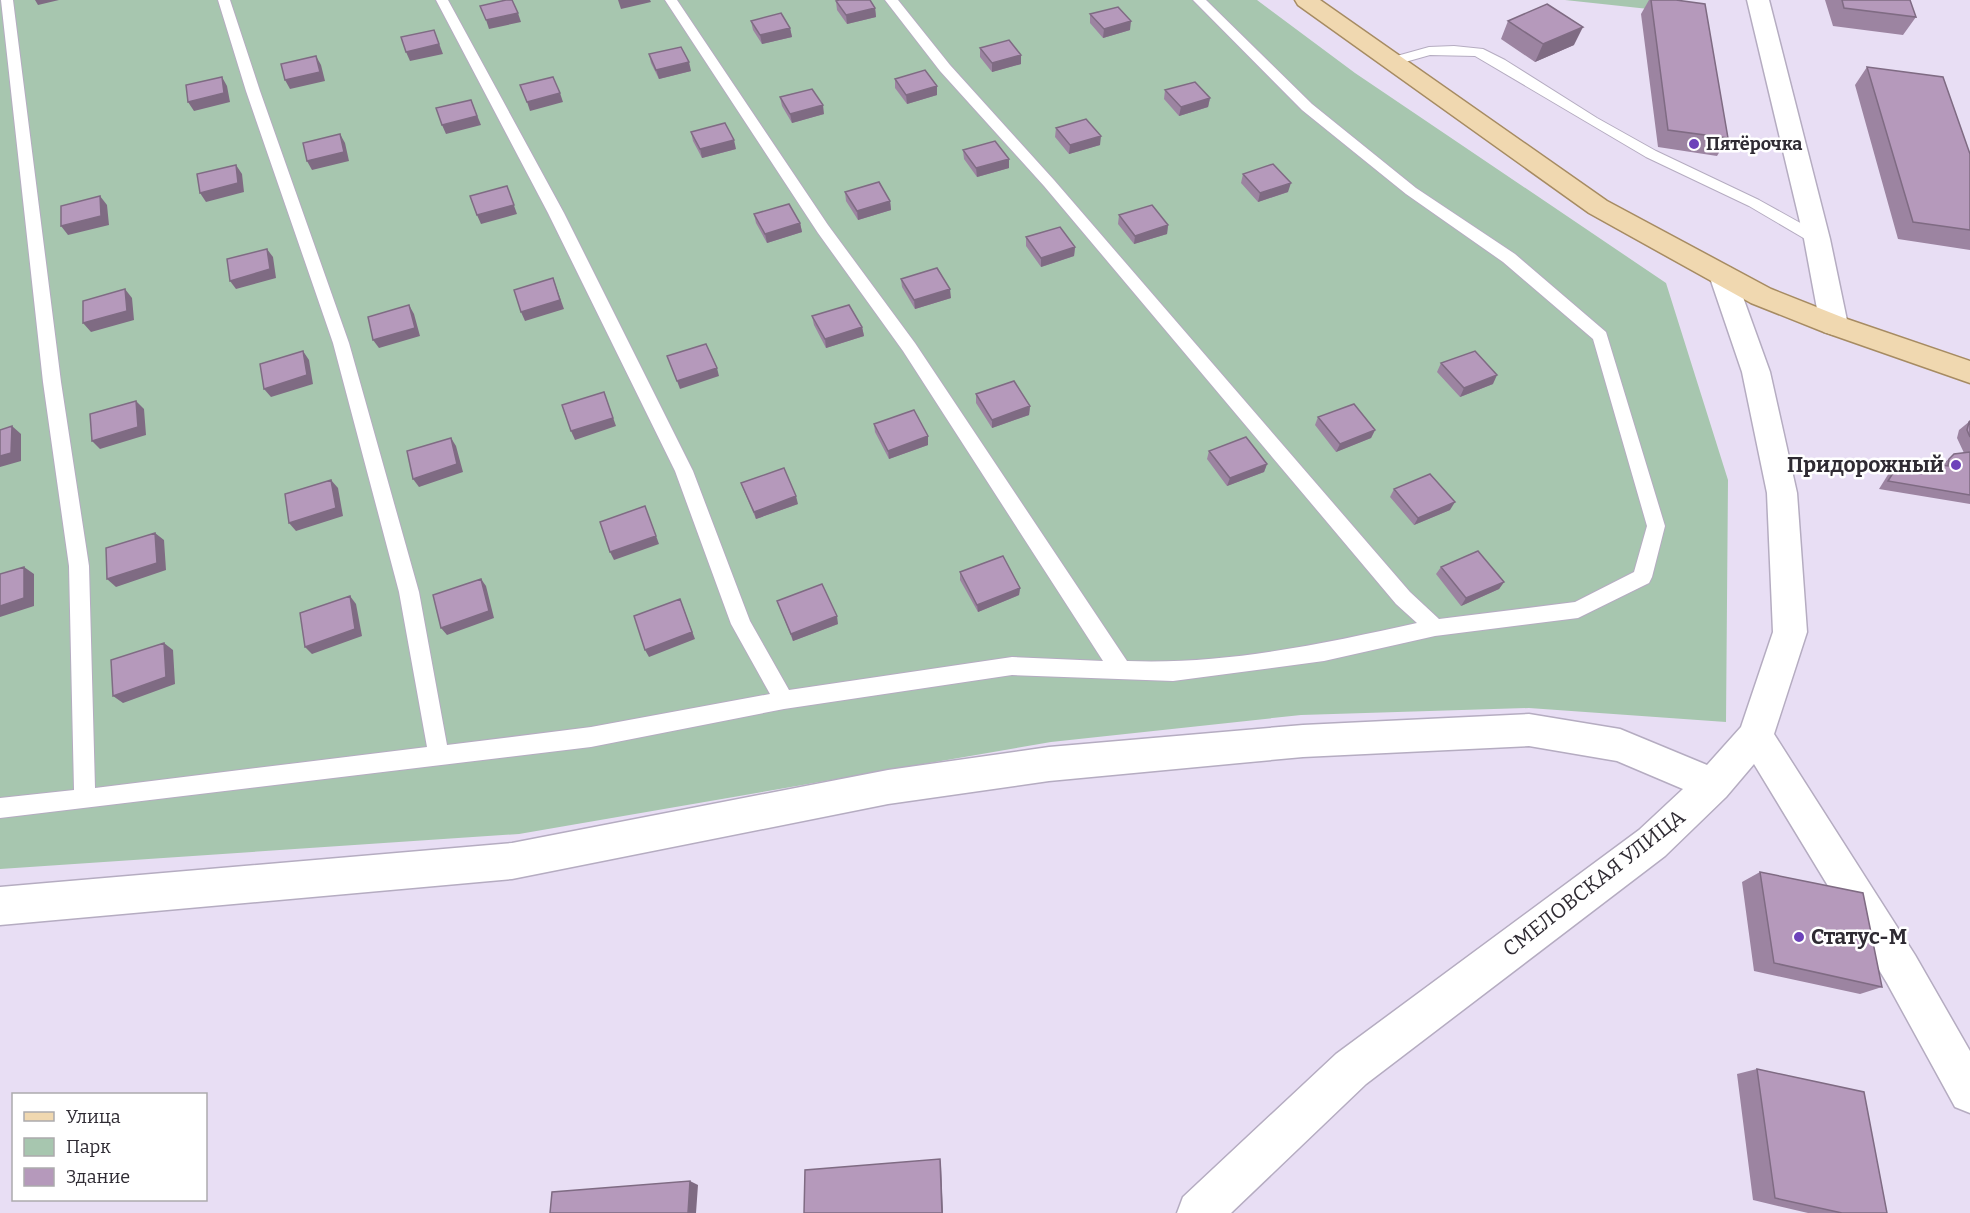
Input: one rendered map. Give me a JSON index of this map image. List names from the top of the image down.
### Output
{
  "streets": {
    "street": ["СМЕЛОВСКАЯ УЛИЦА"]
  },
  "places": ["Пятёрочка", "Придорожный", "Статус-М"],
  "legend": ["Улица", "Парк", "Здание"]
}
